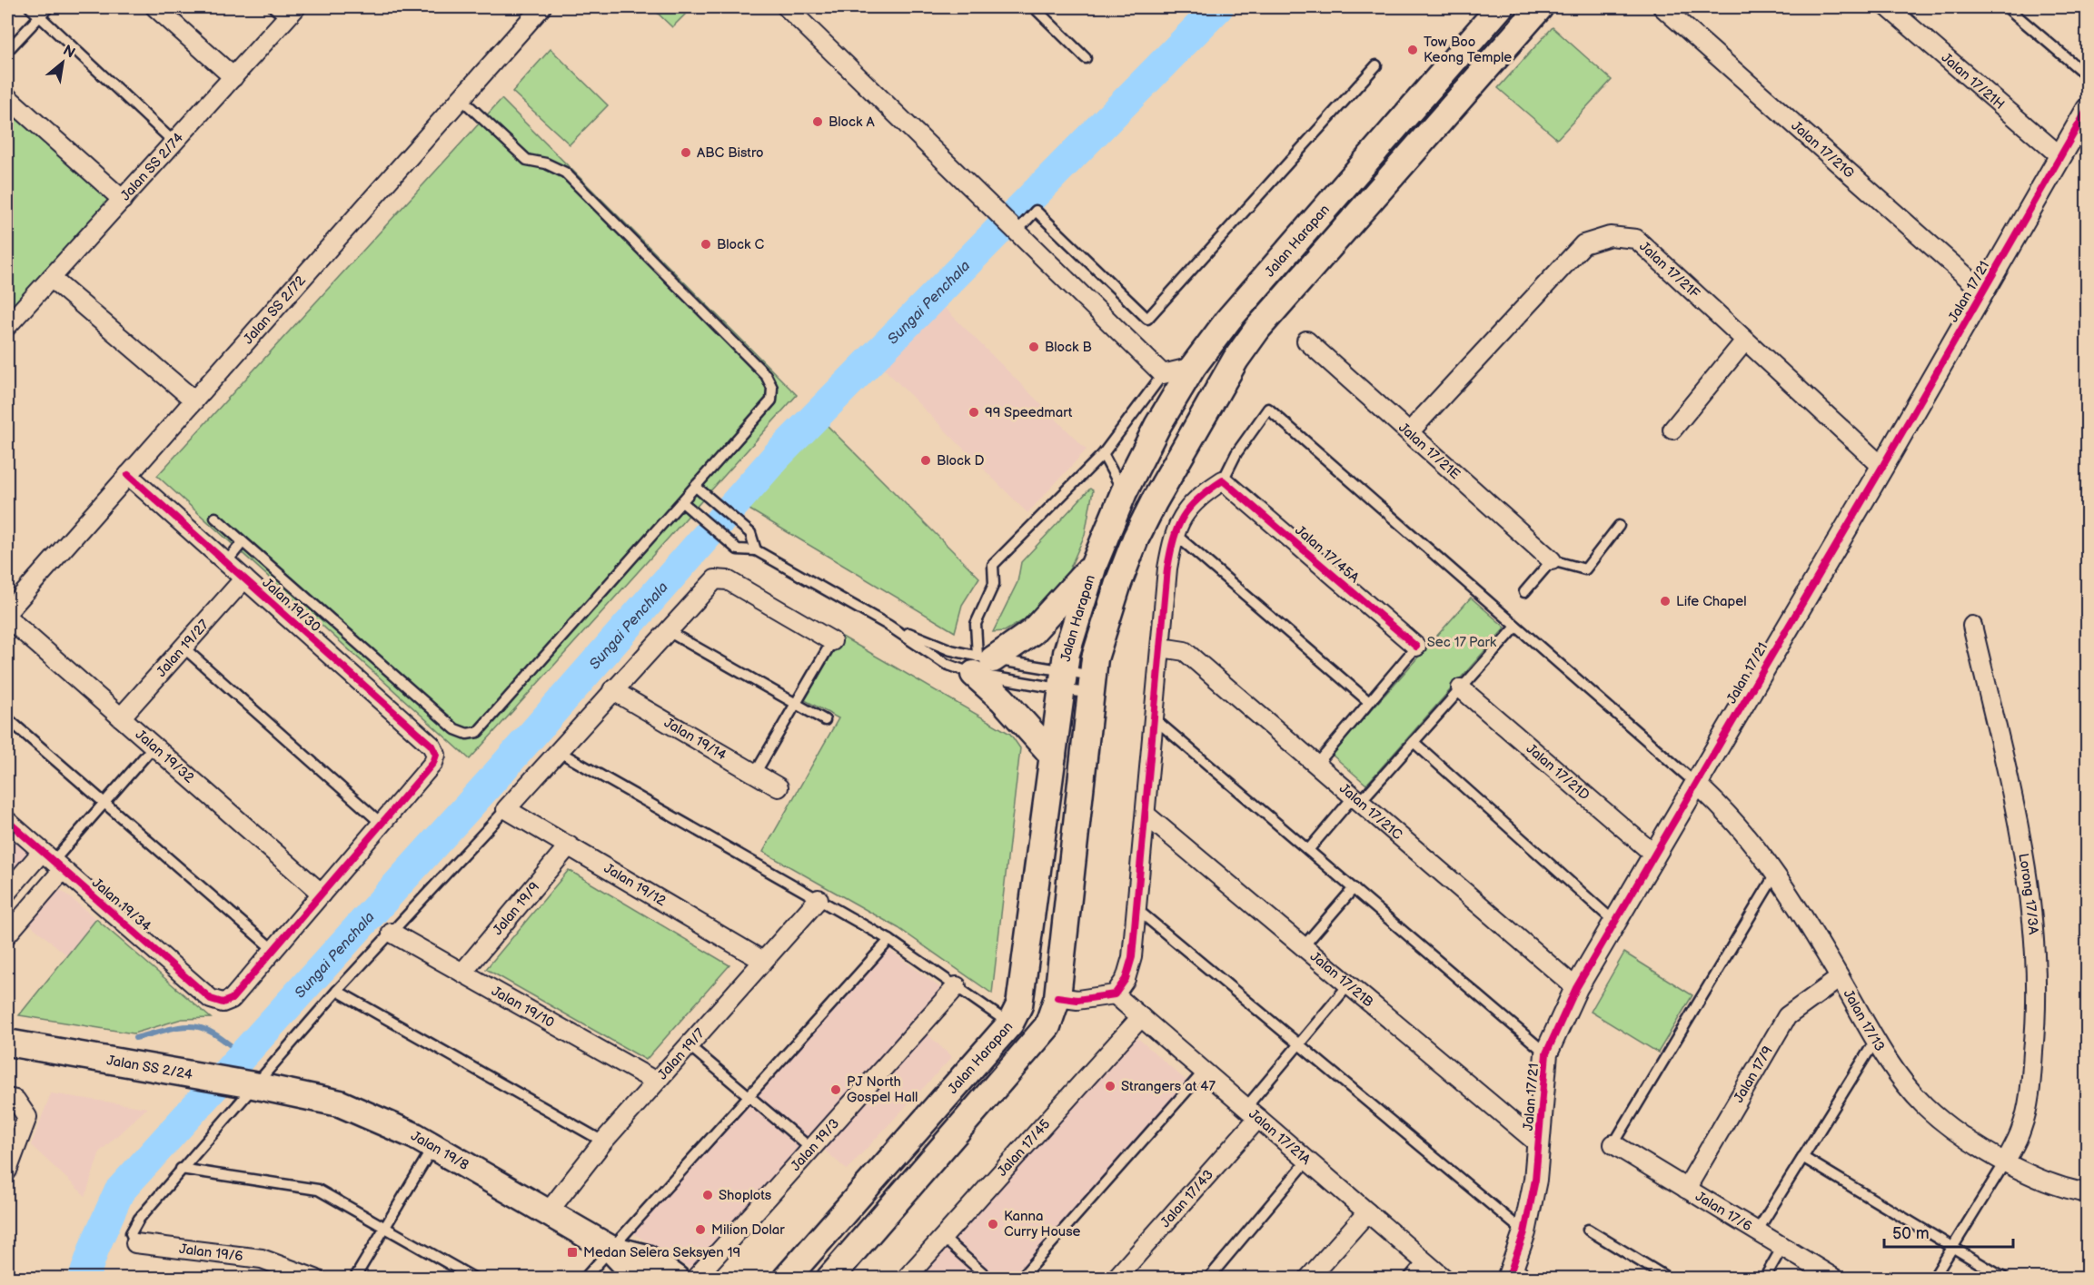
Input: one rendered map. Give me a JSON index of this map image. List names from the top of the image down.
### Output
{
  "streets": {
    "main road": ["Jalan Harapan", "Jalan SS 2/24", "Jalan 19/8"],
    "street": [
      "Jalan 17/21H",
      "Jalan 17/21G",
      "Jalan SS 2/74",
      "Jalan 17/21F",
      "Jalan 17/21",
      "Jalan SS 2/72",
      "Jalan 17/21E",
      "Jalan 17/45A",
      "Jalan 19/30",
      "Jalan 19/27",
      "Jalan 19/14",
      "Jalan 19/32",
      "Jalan 17/21D",
      "Jalan 17/21C",
      "Jalan 19/12",
      "Lorong 17/3A",
      "Jalan 19/34",
      "Jalan 19/9",
      "Jalan 17/21B",
      "Jalan 19/10",
      "Jalan 17/13",
      "Jalan 19/7",
      "Jalan 17/9",
      "Jalan 17/21A",
      "Jalan 19/3",
      "Jalan 17/45",
      "Jalan 17/43",
      "Jalan 17/6",
      "Jalan 19/6"
    ]
  },
  "crossings": [
    ["Jalan 17/21H", "Jalan 17/21"],
    ["Jalan 17/21G", "Jalan 17/21"],
    ["Jalan 17/21F", "Jalan 17/21"],
    ["Jalan 17/21F", "Jalan 17/21E"],
    ["Jalan 17/21", "Jalan 17/21D"],
    ["Jalan 17/21", "Jalan 17/21C"],
    ["Jalan 17/21", "Jalan 17/21B"],
    ["Jalan 17/21", "Jalan 17/13"],
    ["Jalan SS 2/72", "Jalan 19/30"],
    ["Jalan 19/30", "Jalan 19/27"],
    ["Jalan 19/27", "Jalan 19/32"],
    ["Jalan 19/12", "Jalan 19/9"],
    ["Jalan 19/12", "Jalan 19/7"],
    ["Lorong 17/3A", "Jalan 17/13"],
    ["Jalan 19/9", "Jalan 19/10"],
    ["Jalan 19/10", "Jalan 19/7"],
    ["Jalan 17/13", "Jalan 17/9"],
    ["Jalan 19/7", "Jalan 19/8"],
    ["Jalan SS 2/24", "Jalan 19/8"],
    ["Jalan 17/9", "Jalan 17/6"],
    ["Jalan 17/21A", "Jalan 17/45"],
    ["Jalan 17/21A", "Jalan 17/43"]
  ],
  "water": ["Sungai Penchala"],
  "parks": ["Sec 17 Park"],
  "places": {
    "other": [
      "Tow Boo Keong Temple",
      "Block A",
      "ABC Bistro",
      "Block C",
      "Block B",
      "99 Speedmart",
      "Block D",
      "Life Chapel",
      "Strangers at 47",
      "PJ North Gospel Hall",
      "Shoplots",
      "Kanna Curry House",
      "Milion Dolar"
    ],
    "transit": ["Medan Selera Seksyen 19"]
  },
  "scale_bar": "50 m",
  "north": "top right"
}
